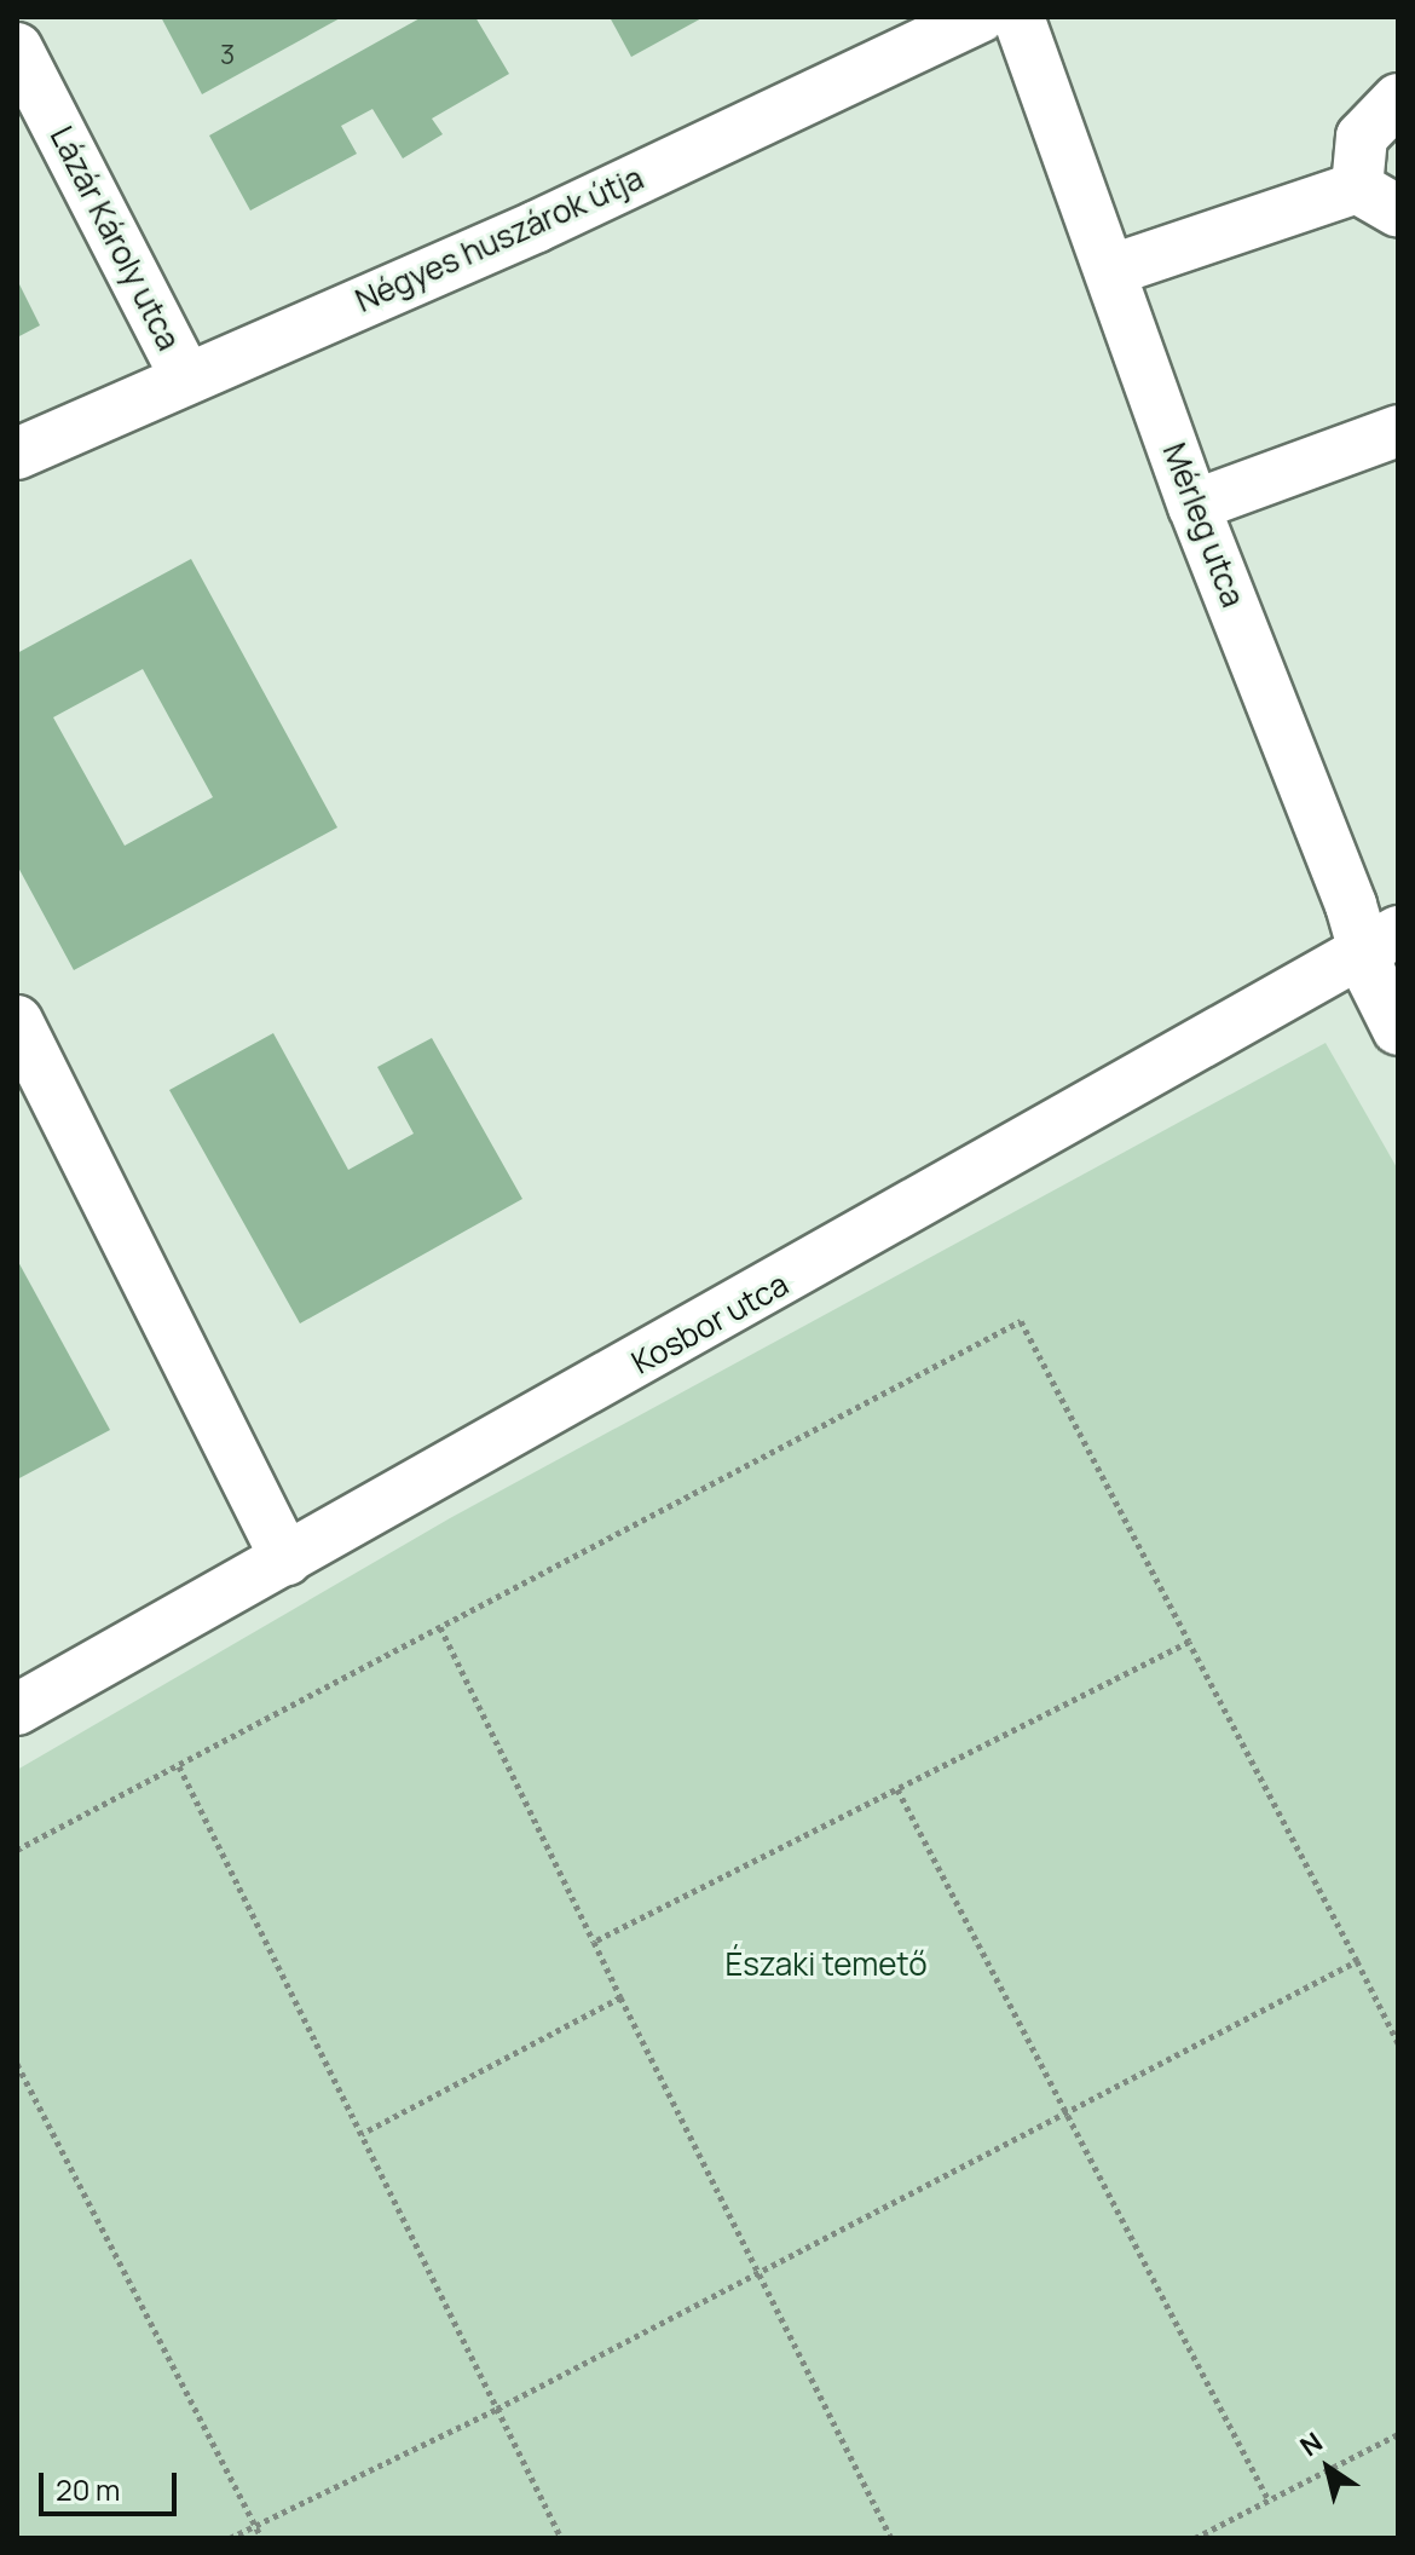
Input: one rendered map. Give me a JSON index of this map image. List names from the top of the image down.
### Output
{
  "streets": {
    "street": [
      "Lázár Károly utca",
      "Négyes huszárok útja",
      "Mérleg utca",
      "Kosbor utca"
    ]
  },
  "crossings": [
    ["Lázár Károly utca", "Négyes huszárok útja"],
    ["Mérleg utca", "Kosbor utca"]
  ],
  "parks": ["Északi temető"],
  "house_numbers": ["3"],
  "scale_bar": "20 m",
  "north": "top left"
}
